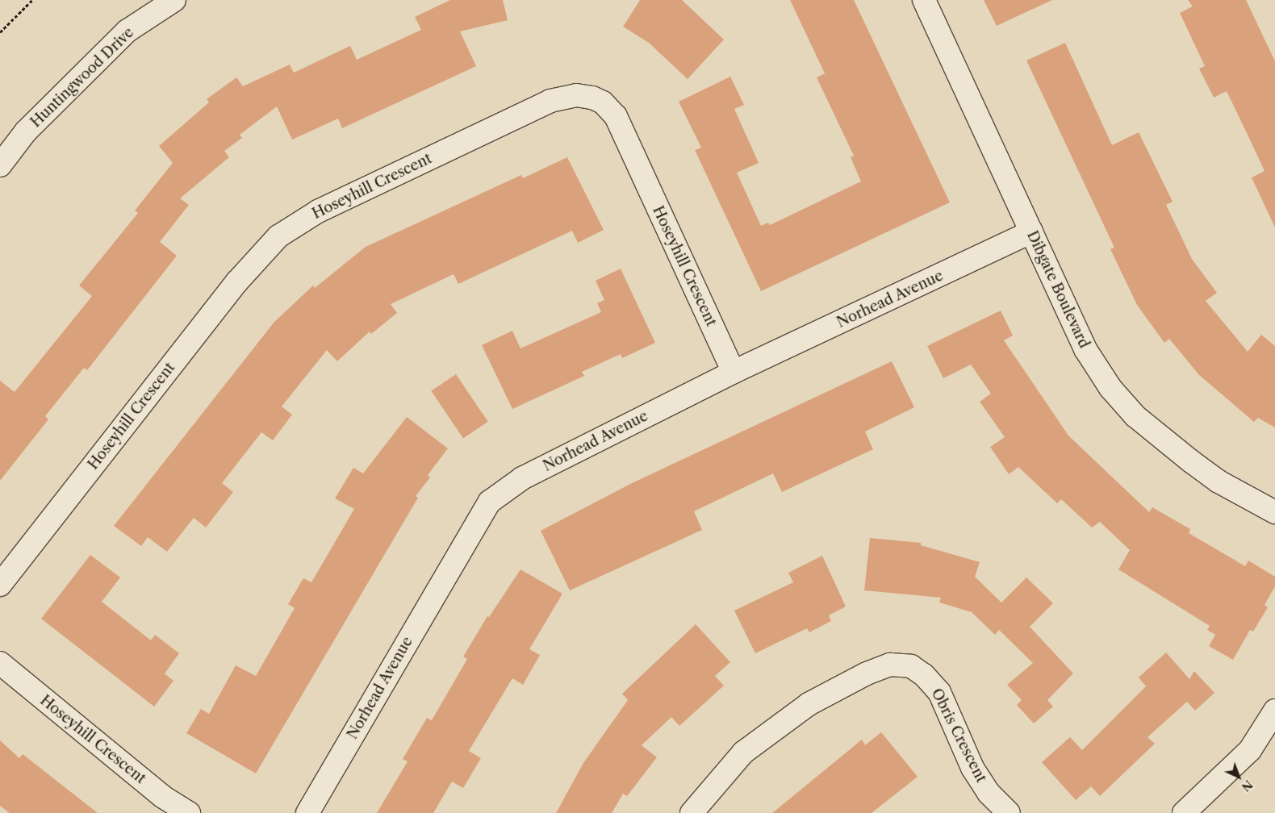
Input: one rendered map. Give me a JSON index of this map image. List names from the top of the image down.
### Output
{
  "streets": {
    "street": [
      "Huntingwood Drive",
      "Hoseyhill Crescent",
      "Dibgate Boulevard",
      "Norhead Avenue",
      "Obris Crescent"
    ]
  },
  "crossings": [
    ["Hoseyhill Crescent", "Norhead Avenue"],
    ["Dibgate Boulevard", "Norhead Avenue"]
  ],
  "north": "bottom right"
}
